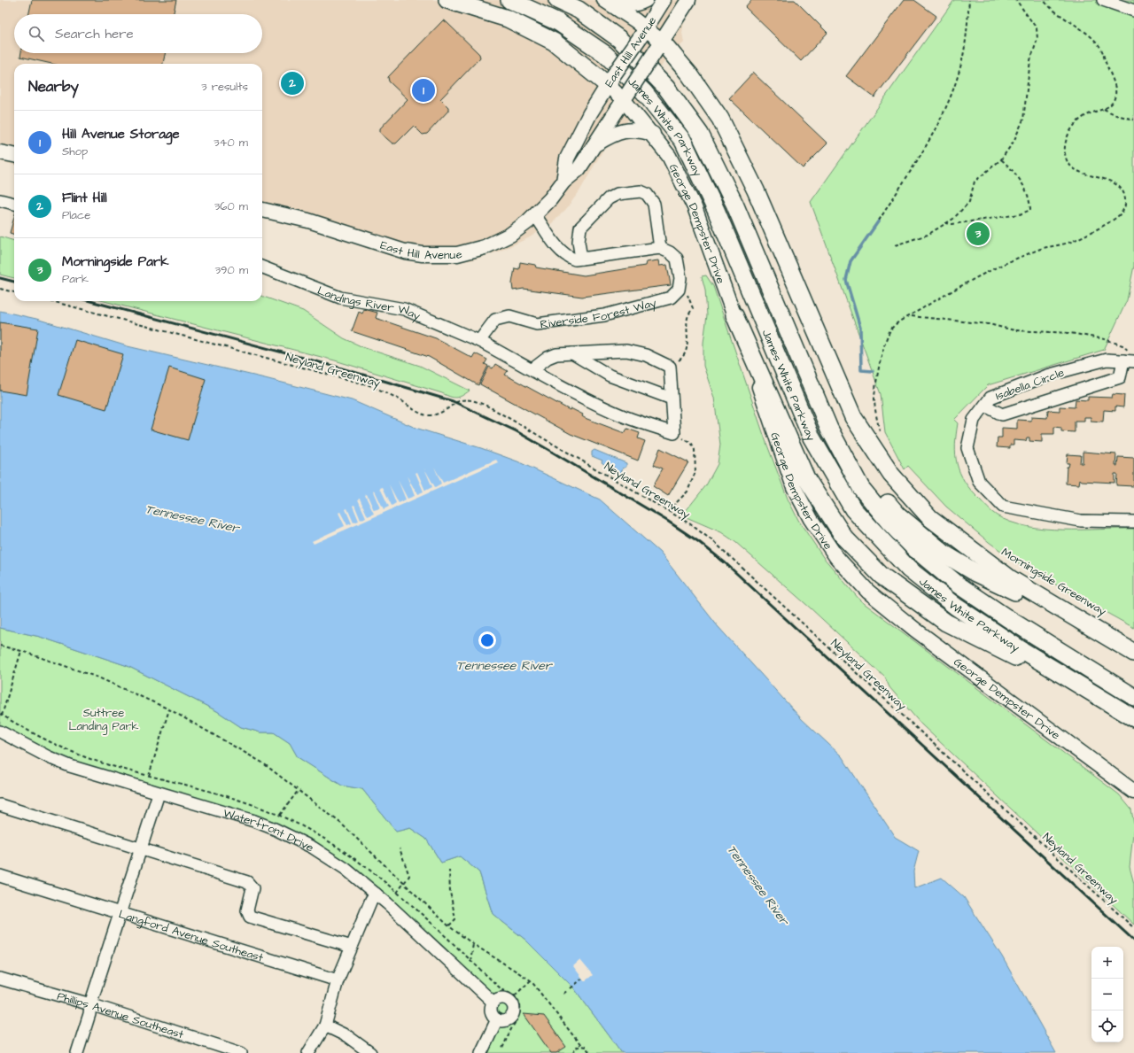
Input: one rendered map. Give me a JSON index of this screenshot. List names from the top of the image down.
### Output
{
  "streets": {
    "highway": ["James White Parkway"],
    "main road": ["East Hill Avenue", "George Dempster Drive"],
    "street": [
      "Landings River Way",
      "Riverside Forest Way",
      "Isabella Circle",
      "Waterfront Drive",
      "Langford Avenue Southeast",
      "Phillips Avenue Southeast"
    ],
    "path": ["Neyland Greenway"]
  },
  "crossings": [
    ["East Hill Avenue", "George Dempster Drive"],
    ["Landings River Way", "Riverside Forest Way"]
  ],
  "water": ["Tennessee River"],
  "parks": ["Suttree Landing Park"],
  "page": {
    "search": "Search here",
    "heading": ["Nearby", "3 results"],
    "pins": ["2", "1", "3"],
    "list": [
      {
        "mark": "1",
        "name": "Hill Avenue Storage",
        "note": "Shop",
        "value": "340 m"
      },
      {
        "mark": "2",
        "name": "Flint Hill",
        "note": "Place",
        "value": "360 m"
      },
      {
        "mark": "3",
        "name": "Morningside Park",
        "note": "Park",
        "value": "390 m"
      }
    ],
    "map_buttons": ["+", "−"]
  }
}
